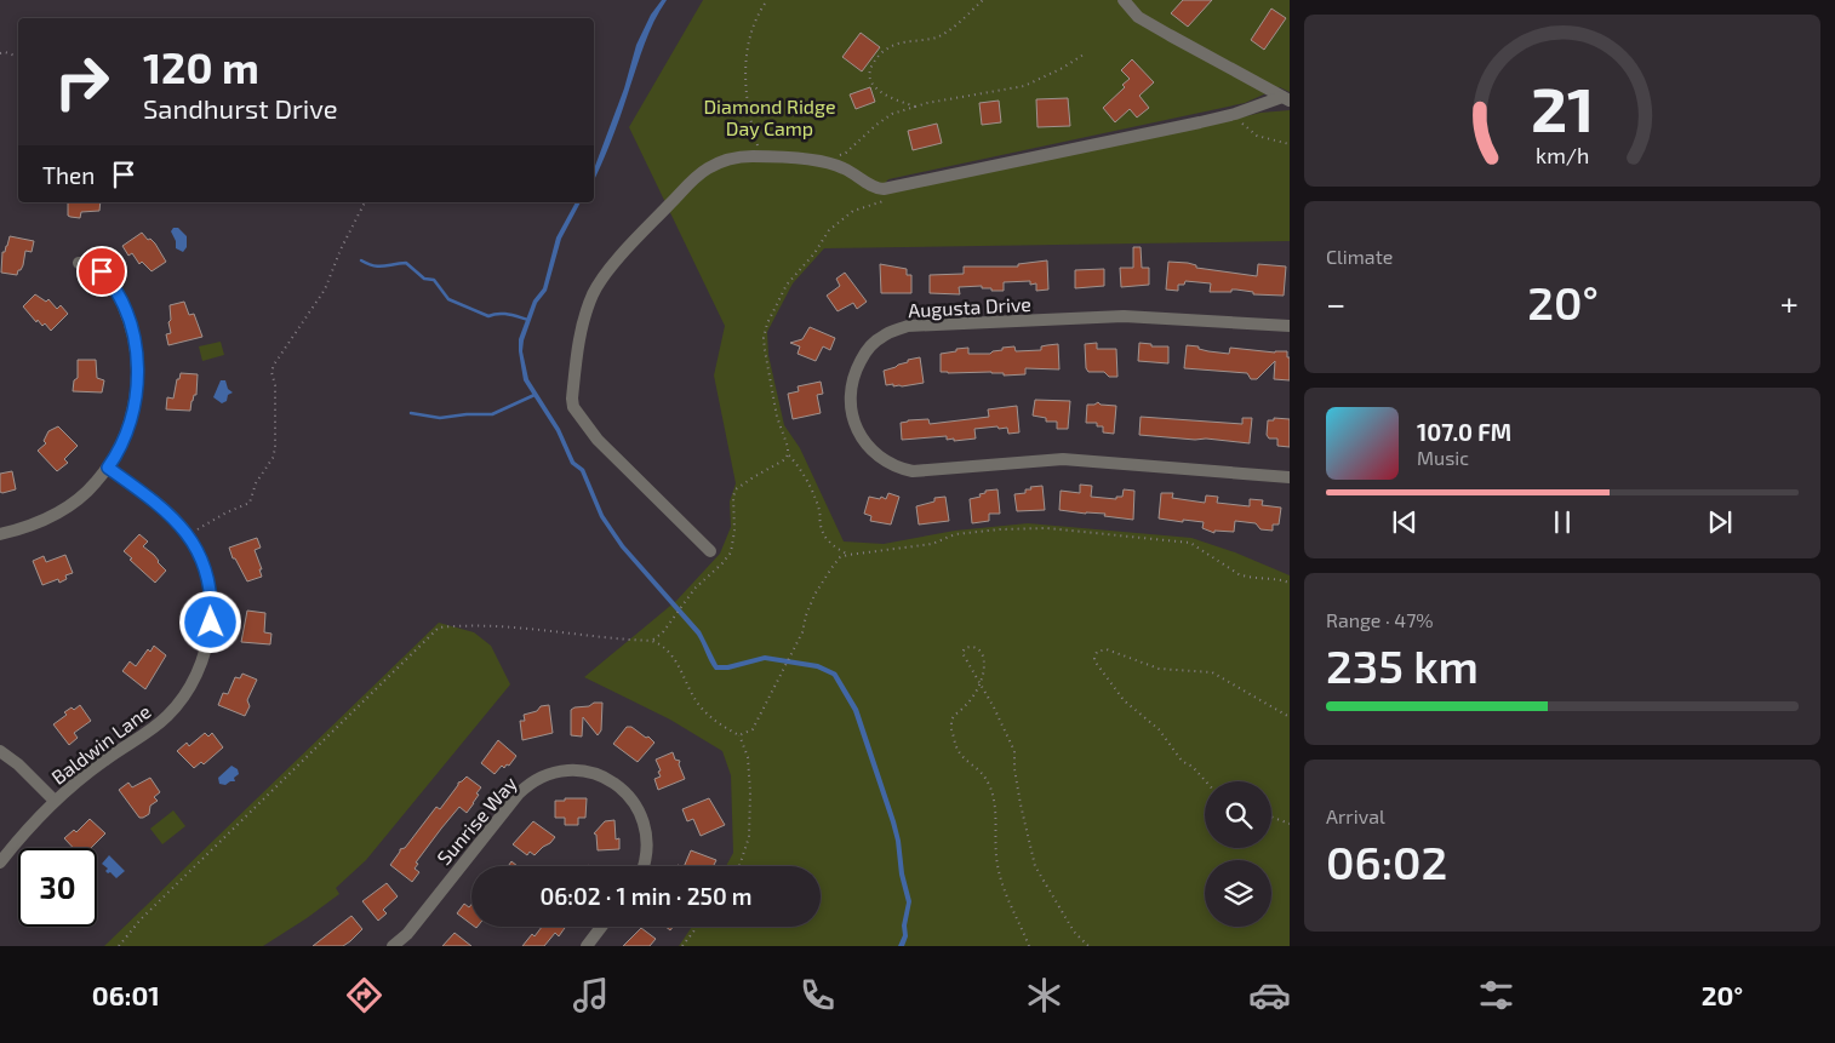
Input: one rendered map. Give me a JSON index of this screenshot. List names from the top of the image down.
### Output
{
  "streets": {
    "street": ["Augusta Drive", "Baldwin Lane", "Sunrise Way"]
  },
  "parks": ["Diamond Ridge Day Camp"],
  "page": {
    "turn": ["120 m", "Sandhurst Drive"],
    "then": "Then",
    "tile": [
      "Climate",
      ["Range · 47%", "235 km"],
      ["Arrival", "06:02"]
    ],
    "heat": ["−", "20°", "+"],
    "song": ["107.0 FM", "Music"],
    "limit": "30",
    "trip": "06:02 · 1 min · 250 m",
    "tabs": ["06:01", "20°"],
    "gauge": ["21", "km/h"]
  }
}
